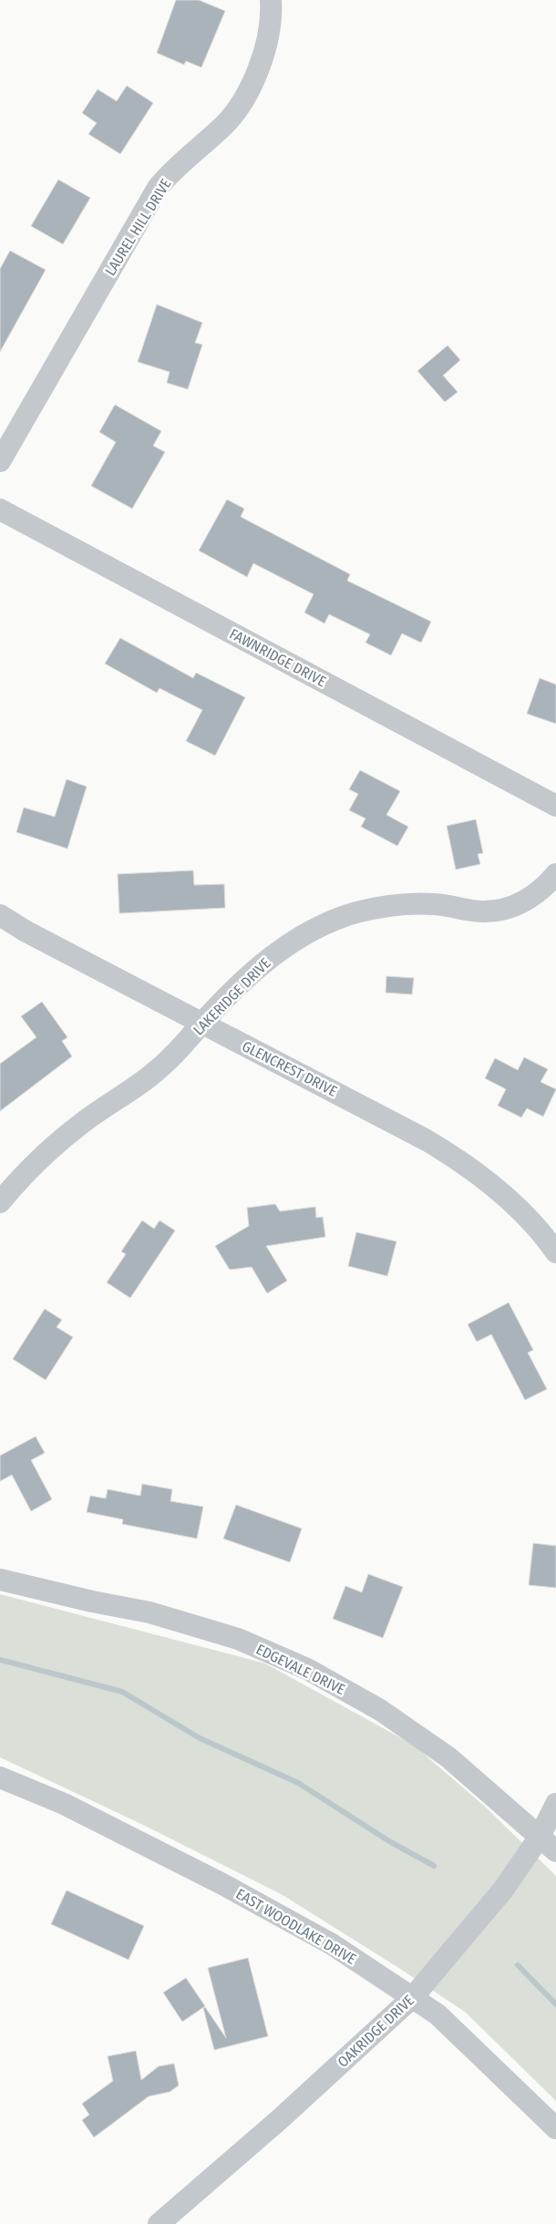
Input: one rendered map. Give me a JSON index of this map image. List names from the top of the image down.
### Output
{
  "streets": {
    "street": [
      "LAUREL HILL DRIVE",
      "FAWNRIDGE DRIVE",
      "LAKERIDGE DRIVE",
      "GLENCREST DRIVE",
      "EDGEVALE DRIVE",
      "EAST WOODLAKE DRIVE",
      "OAKRIDGE DRIVE"
    ]
  },
  "crossings": [
    ["LAKERIDGE DRIVE", "GLENCREST DRIVE"],
    ["EDGEVALE DRIVE", "OAKRIDGE DRIVE"],
    ["EAST WOODLAKE DRIVE", "OAKRIDGE DRIVE"]
  ]
}
